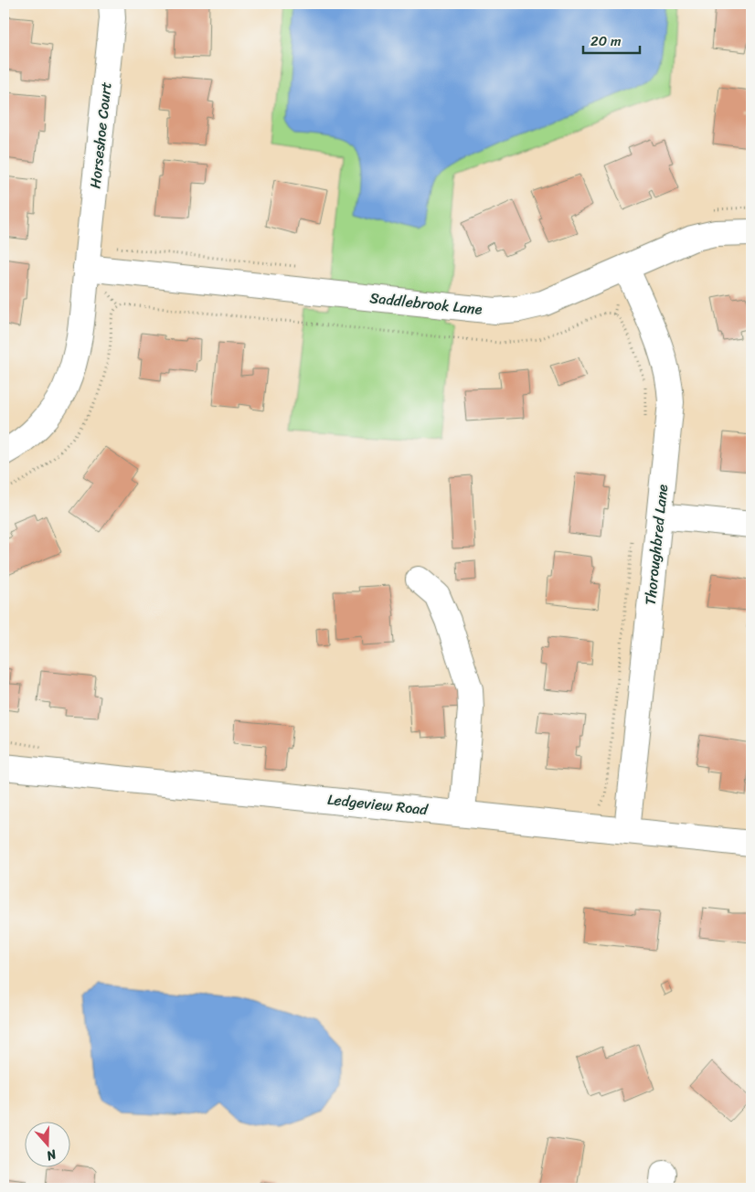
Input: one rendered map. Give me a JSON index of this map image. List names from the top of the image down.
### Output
{
  "streets": {
    "street": [
      "Horseshoe Court",
      "Saddlebrook Lane",
      "Thoroughbred Lane",
      "Ledgeview Road"
    ]
  },
  "crossings": [
    ["Horseshoe Court", "Saddlebrook Lane"],
    ["Saddlebrook Lane", "Thoroughbred Lane"],
    ["Thoroughbred Lane", "Ledgeview Road"]
  ],
  "scale_bar": "20 m",
  "north": "bottom"
}
